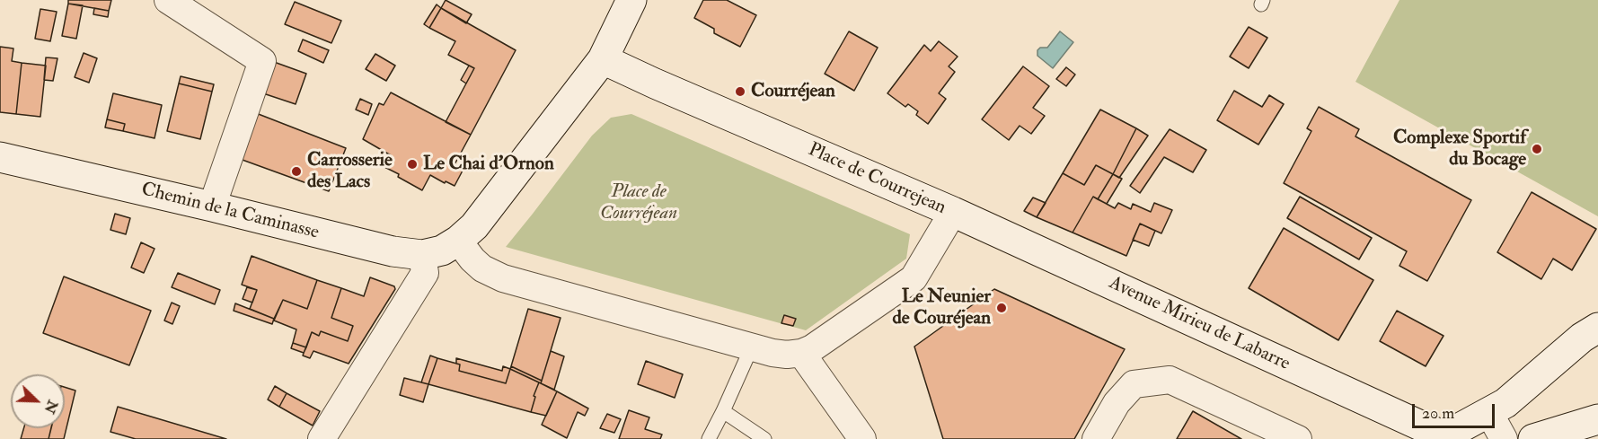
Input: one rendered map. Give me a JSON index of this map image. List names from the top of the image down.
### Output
{
  "streets": {
    "street": ["Place de Courrejean", "Chemin de la Caminasse", "Avenue Mirieu de Labarre"]
  },
  "crossings": [
    ["Place de Courrejean", "Chemin de la Caminasse"],
    ["Place de Courrejean", "Avenue Mirieu de Labarre"]
  ],
  "parks": ["Place de Courréjean"],
  "places": [
    "Courréjean",
    "Complexe Sportif du Bocage",
    "Le Chai d'Ornon",
    "Carrosserie des Lacs",
    "Le Neunier de Couréjean"
  ],
  "scale_bar": "20 m",
  "north": "bottom right"
}
